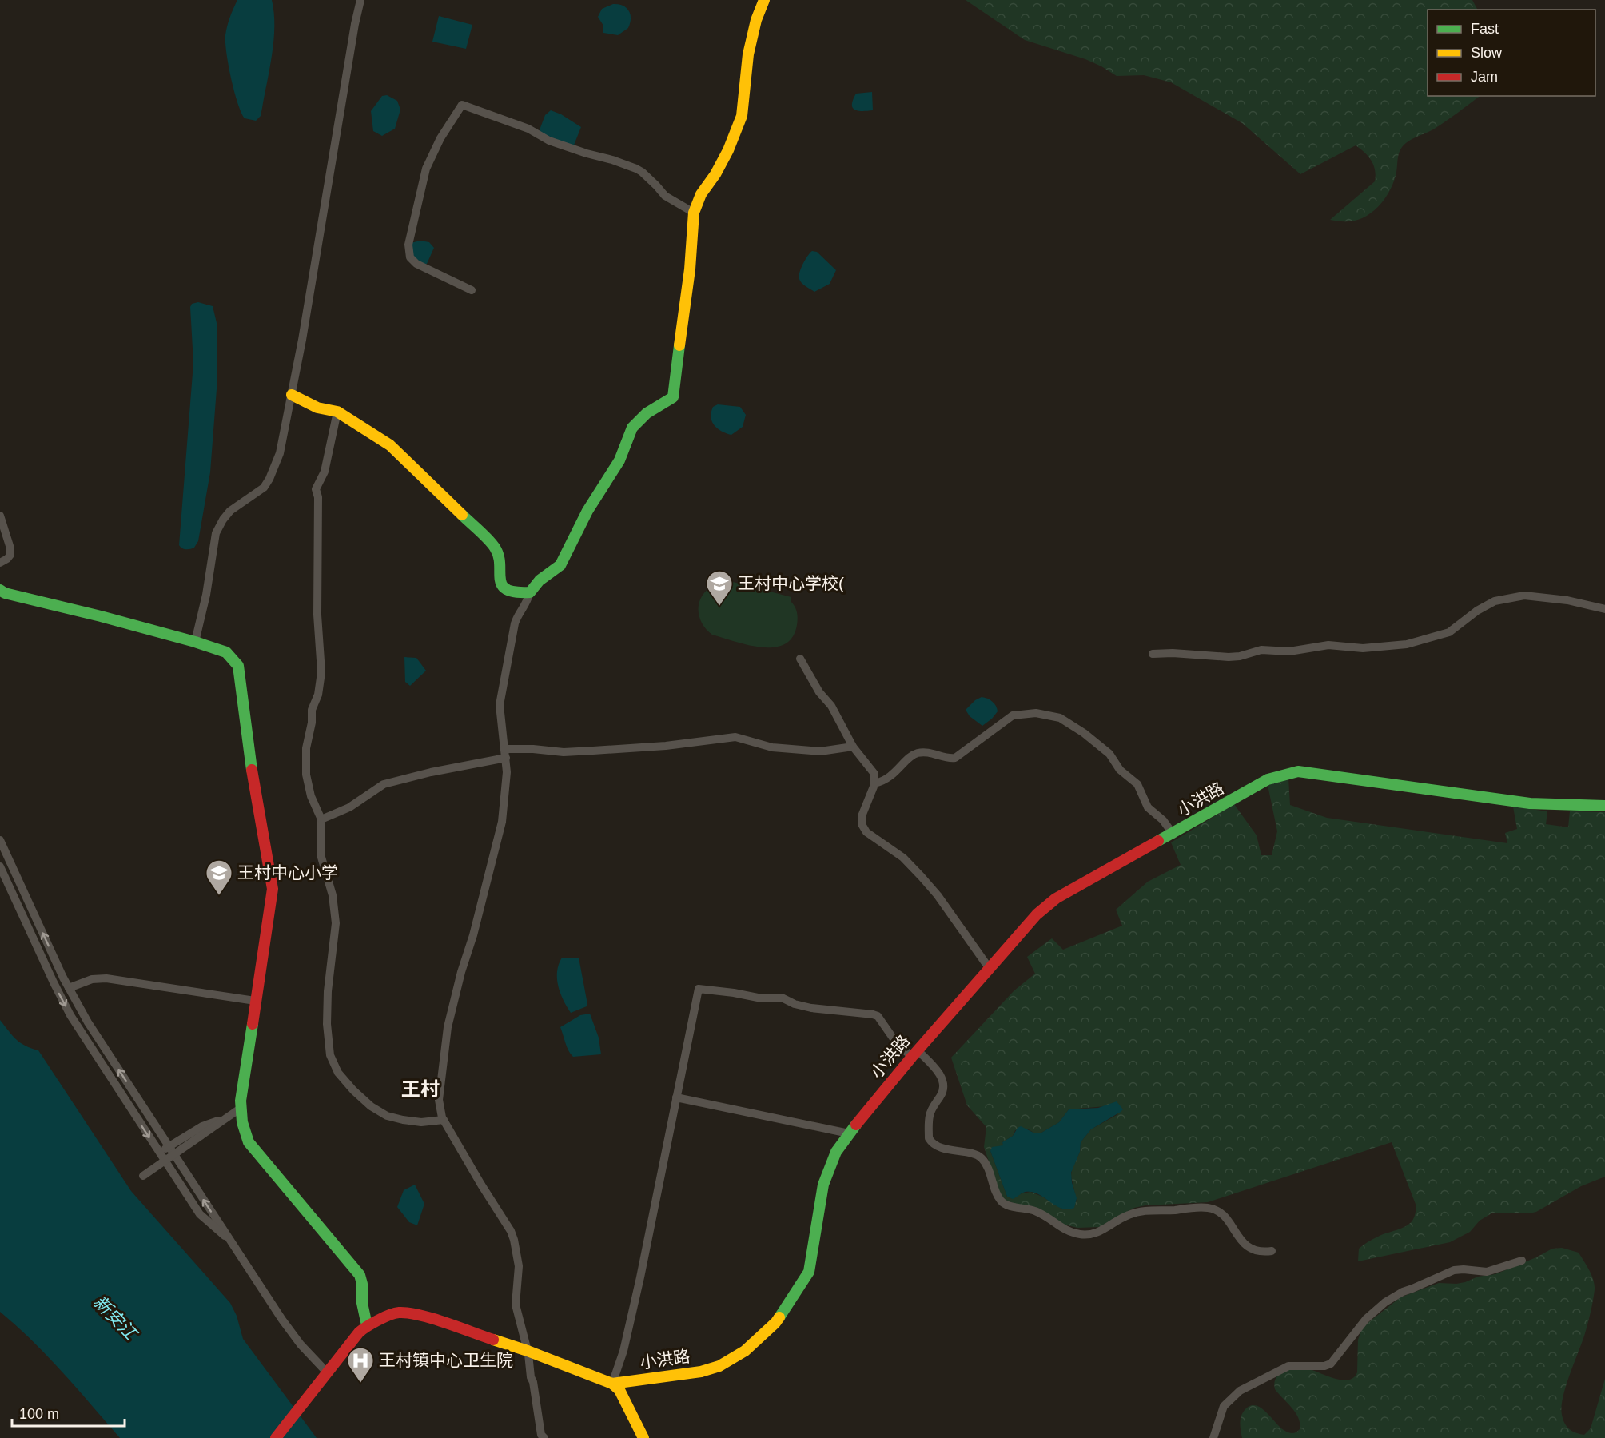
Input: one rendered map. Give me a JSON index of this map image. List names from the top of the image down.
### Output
{
  "streets": {
    "street": ["小洪路"]
  },
  "districts": ["王村"],
  "water": ["新安江"],
  "places": {
    "school or university": ["王村中心学校(", "王村中心小学"],
    "hospital": ["王村镇中心卫生院"]
  },
  "legend": ["Fast", "Slow", "Jam"],
  "scale_bar": "100 m"
}
